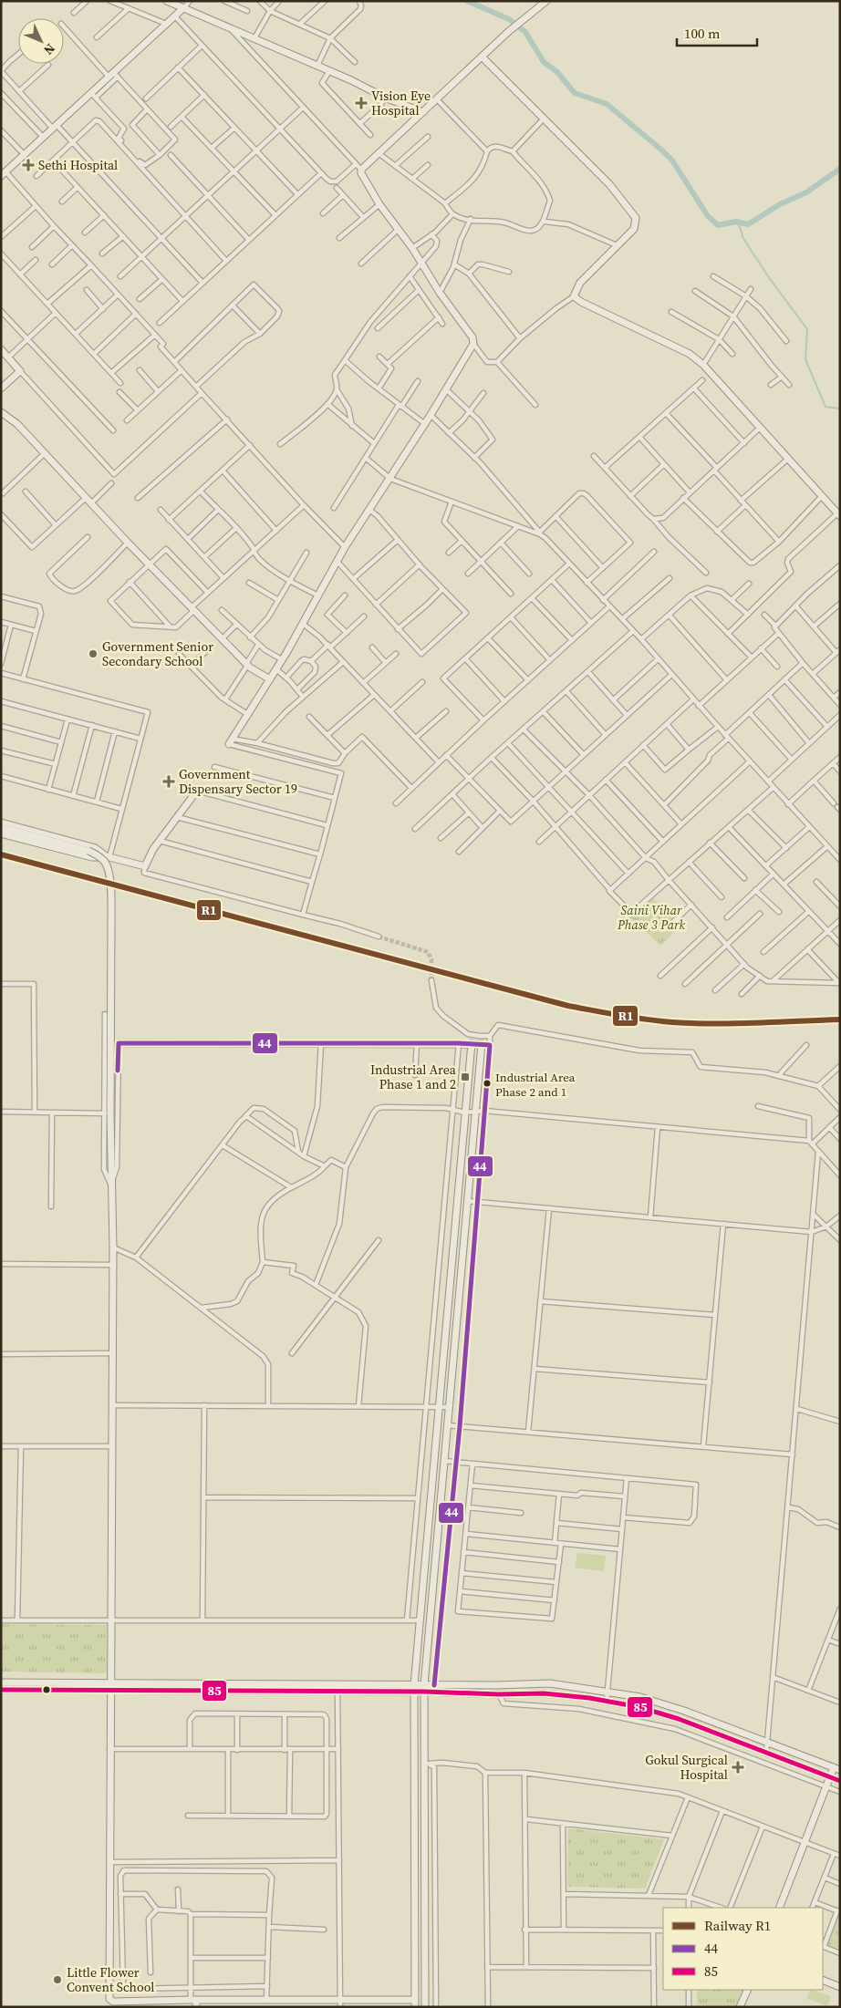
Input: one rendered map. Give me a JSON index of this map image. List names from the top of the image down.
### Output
{
  "parks": ["Saini Vihar Phase 3 Park"],
  "places": {
    "health": [
      "Vision Eye Hospital",
      "Sethi Hospital",
      "Government Dispensary Sector 19",
      "Gokul Surgical Hospital"
    ],
    "other": ["Government Senior Secondary School", "Industrial Area Phase 2 and 1", "Little Flower Convent School"],
    "transit": ["Industrial Area Phase 1 and 2"]
  },
  "lines": ["rail line R1", "transit line 44", "transit line 85"],
  "legend": ["Railway R1", "44", "85"],
  "scale_bar": "100 m",
  "north": "bottom right"
}
